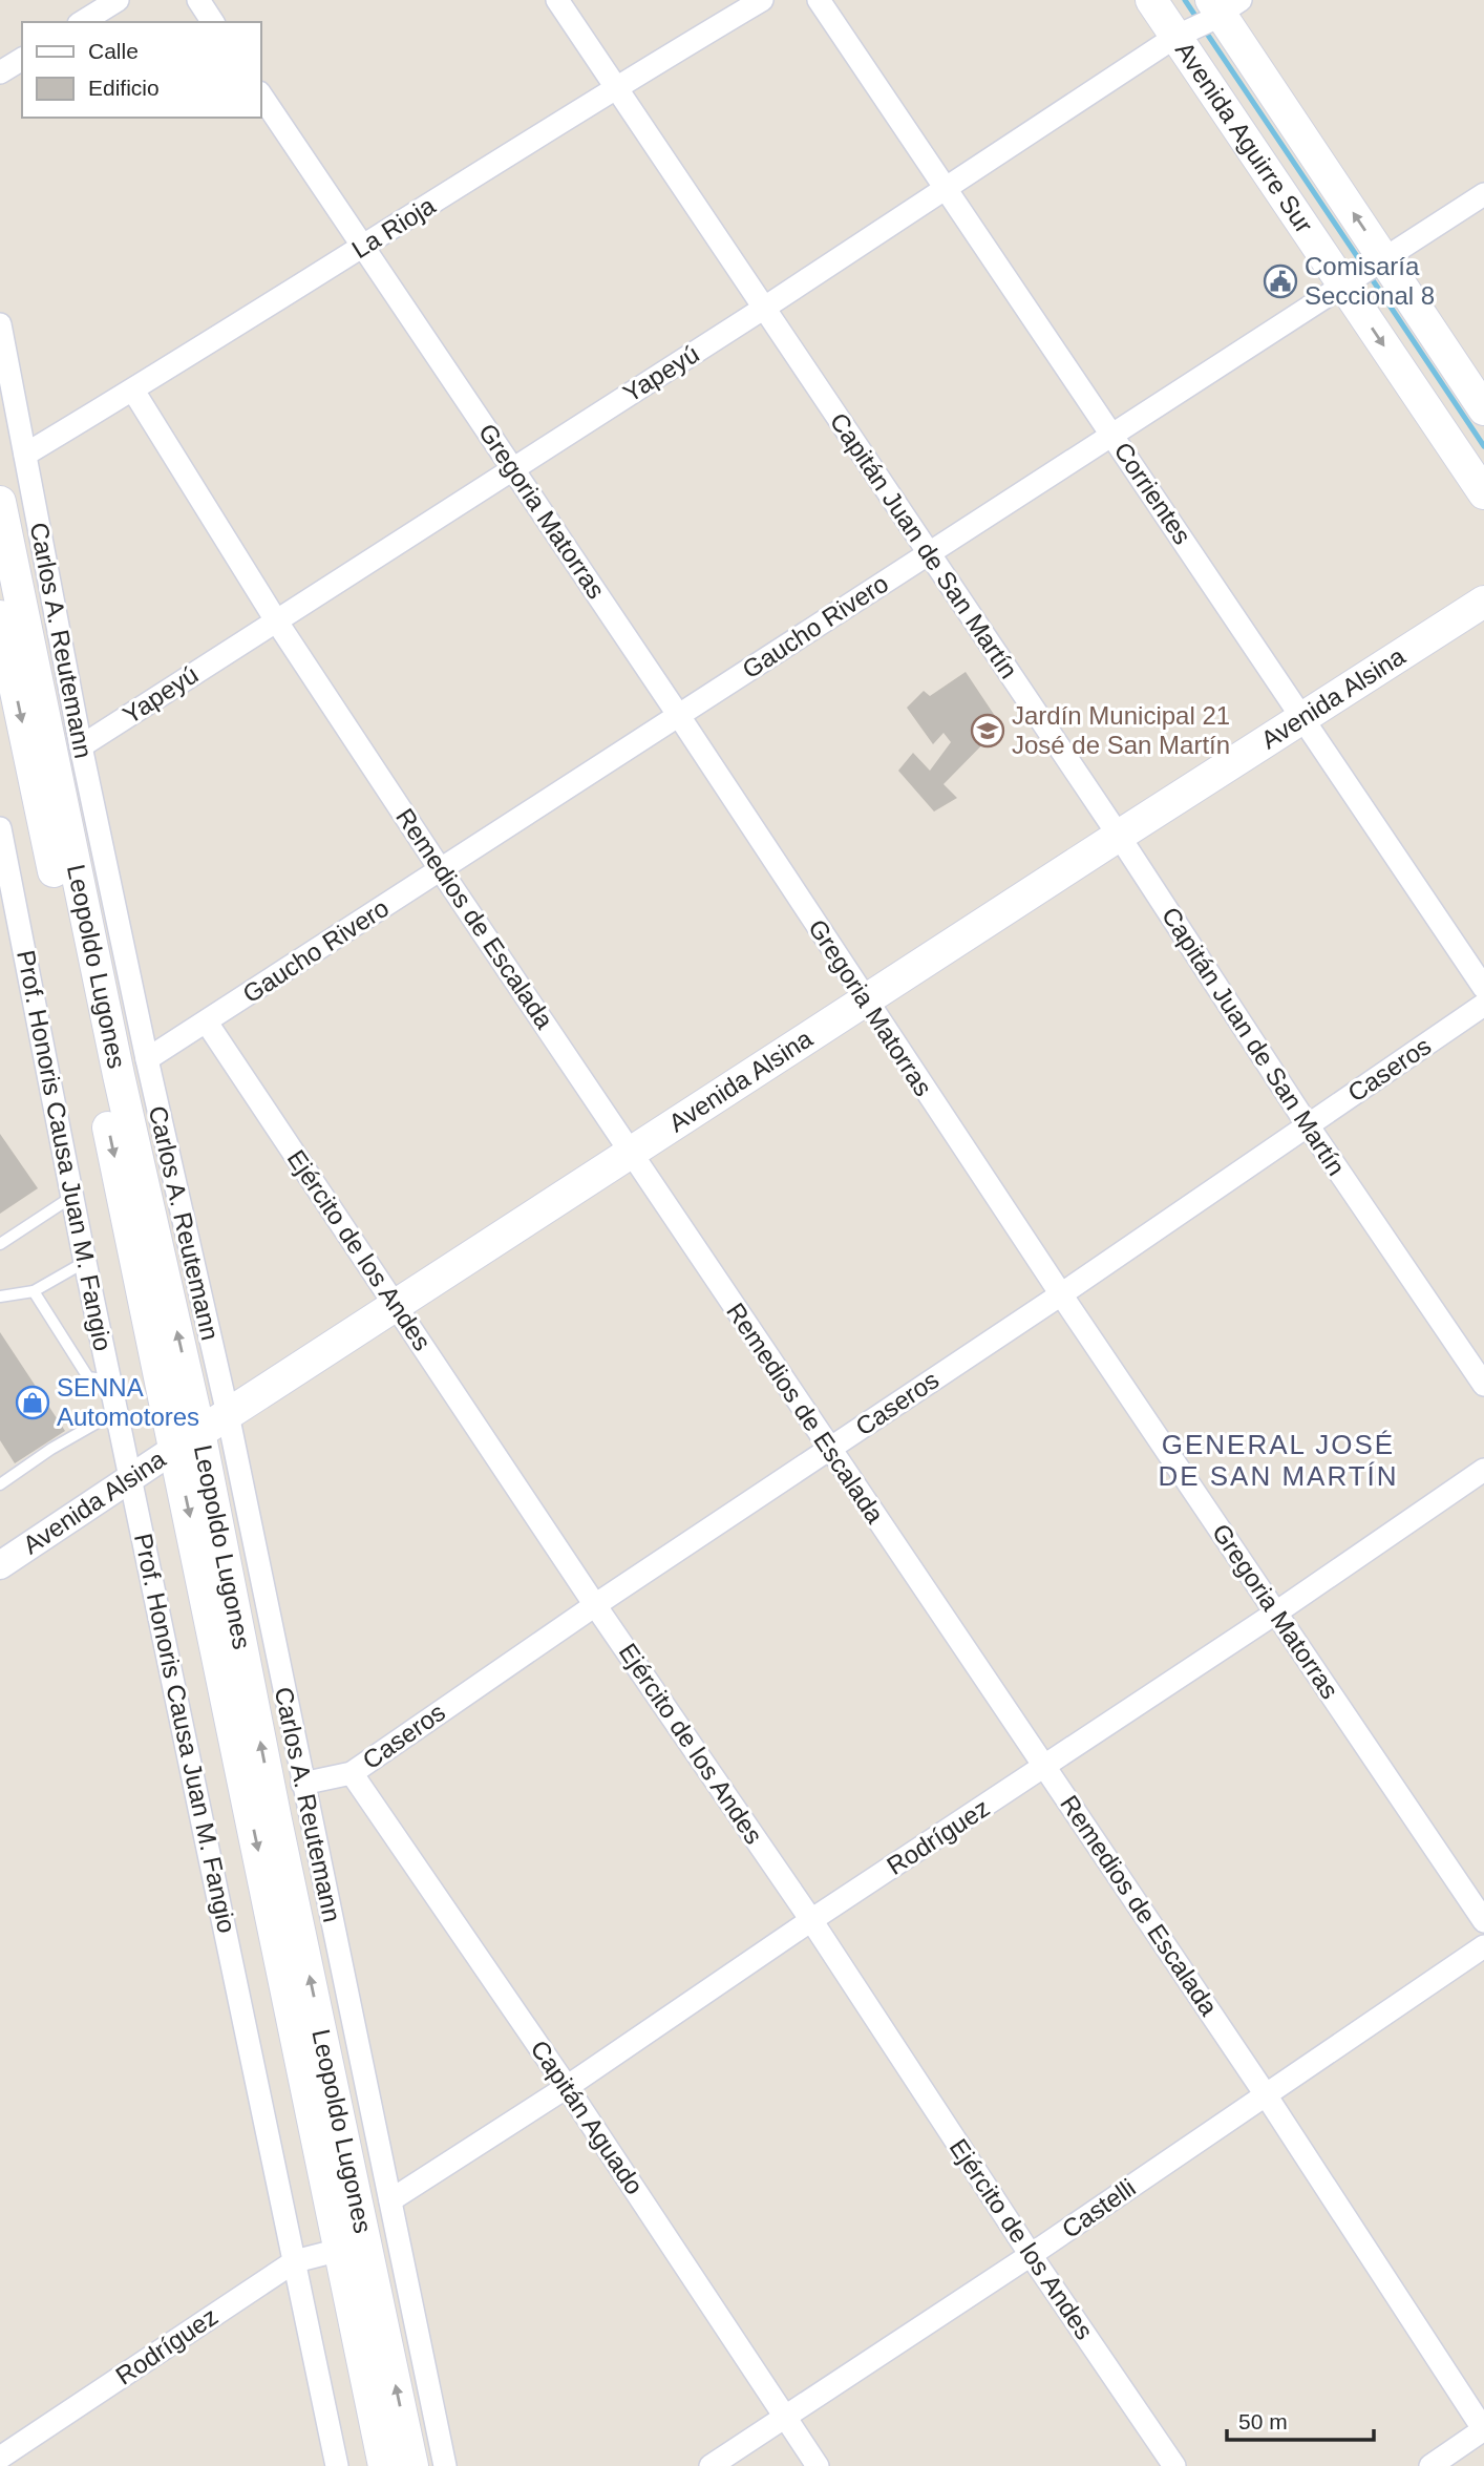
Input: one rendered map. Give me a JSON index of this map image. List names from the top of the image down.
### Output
{
  "streets": {
    "main road": ["Avenida Aguirre Sur", "Avenida Alsina", "Leopoldo Lugones"],
    "street": [
      "La Rioja",
      "Yapeyú",
      "Corrientes",
      "Gregoria Matorras",
      "Capitán Juan de San Martín",
      "Gaucho Rivero",
      "Carlos A. Reutemann",
      "Remedios de Escalada",
      "Caseros",
      "Prof. Honoris Causa Juan M. Fangio",
      "Ejército de los Andes",
      "Rodríguez",
      "Capitán Aguado",
      "Castelli"
    ]
  },
  "crossings": [
    ["Avenida Aguirre Sur", "Yapeyú"],
    ["Avenida Aguirre Sur", "Gaucho Rivero"],
    ["La Rioja", "Gregoria Matorras"],
    ["La Rioja", "Capitán Juan de San Martín"],
    ["La Rioja", "Carlos A. Reutemann"],
    ["La Rioja", "Remedios de Escalada"],
    ["Yapeyú", "Corrientes"],
    ["Yapeyú", "Gregoria Matorras"],
    ["Yapeyú", "Capitán Juan de San Martín"],
    ["Yapeyú", "Carlos A. Reutemann"],
    ["Yapeyú", "Remedios de Escalada"],
    ["Corrientes", "Gaucho Rivero"],
    ["Corrientes", "Avenida Alsina"],
    ["Gregoria Matorras", "Gaucho Rivero"],
    ["Gregoria Matorras", "Avenida Alsina"],
    ["Gregoria Matorras", "Caseros"],
    ["Gregoria Matorras", "Rodríguez"],
    ["Capitán Juan de San Martín", "Gaucho Rivero"],
    ["Capitán Juan de San Martín", "Avenida Alsina"],
    ["Capitán Juan de San Martín", "Caseros"],
    ["Gaucho Rivero", "Carlos A. Reutemann"],
    ["Gaucho Rivero", "Remedios de Escalada"],
    ["Gaucho Rivero", "Ejército de los Andes"],
    ["Carlos A. Reutemann", "Avenida Alsina"],
    ["Carlos A. Reutemann", "Caseros"],
    ["Carlos A. Reutemann", "Rodríguez"],
    ["Avenida Alsina", "Remedios de Escalada"],
    ["Avenida Alsina", "Leopoldo Lugones"],
    ["Avenida Alsina", "Prof. Honoris Causa Juan M. Fangio"],
    ["Avenida Alsina", "Ejército de los Andes"],
    ["Remedios de Escalada", "Caseros"],
    ["Remedios de Escalada", "Rodríguez"],
    ["Remedios de Escalada", "Castelli"],
    ["Leopoldo Lugones", "Rodríguez"],
    ["Caseros", "Ejército de los Andes"],
    ["Caseros", "Capitán Aguado"],
    ["Prof. Honoris Causa Juan M. Fangio", "Rodríguez"],
    ["Ejército de los Andes", "Rodríguez"],
    ["Ejército de los Andes", "Castelli"],
    ["Rodríguez", "Capitán Aguado"],
    ["Capitán Aguado", "Castelli"]
  ],
  "districts": ["GENERAL JOSÉ DE SAN MARTÍN"],
  "places": {
    "public building": ["Comisaría Seccional 8"],
    "school or university": ["Jardín Municipal 21 José de San Martín"],
    "shop": ["SENNA Automotores"]
  },
  "legend": ["Calle", "Edificio"],
  "scale_bar": "50 m"
}
